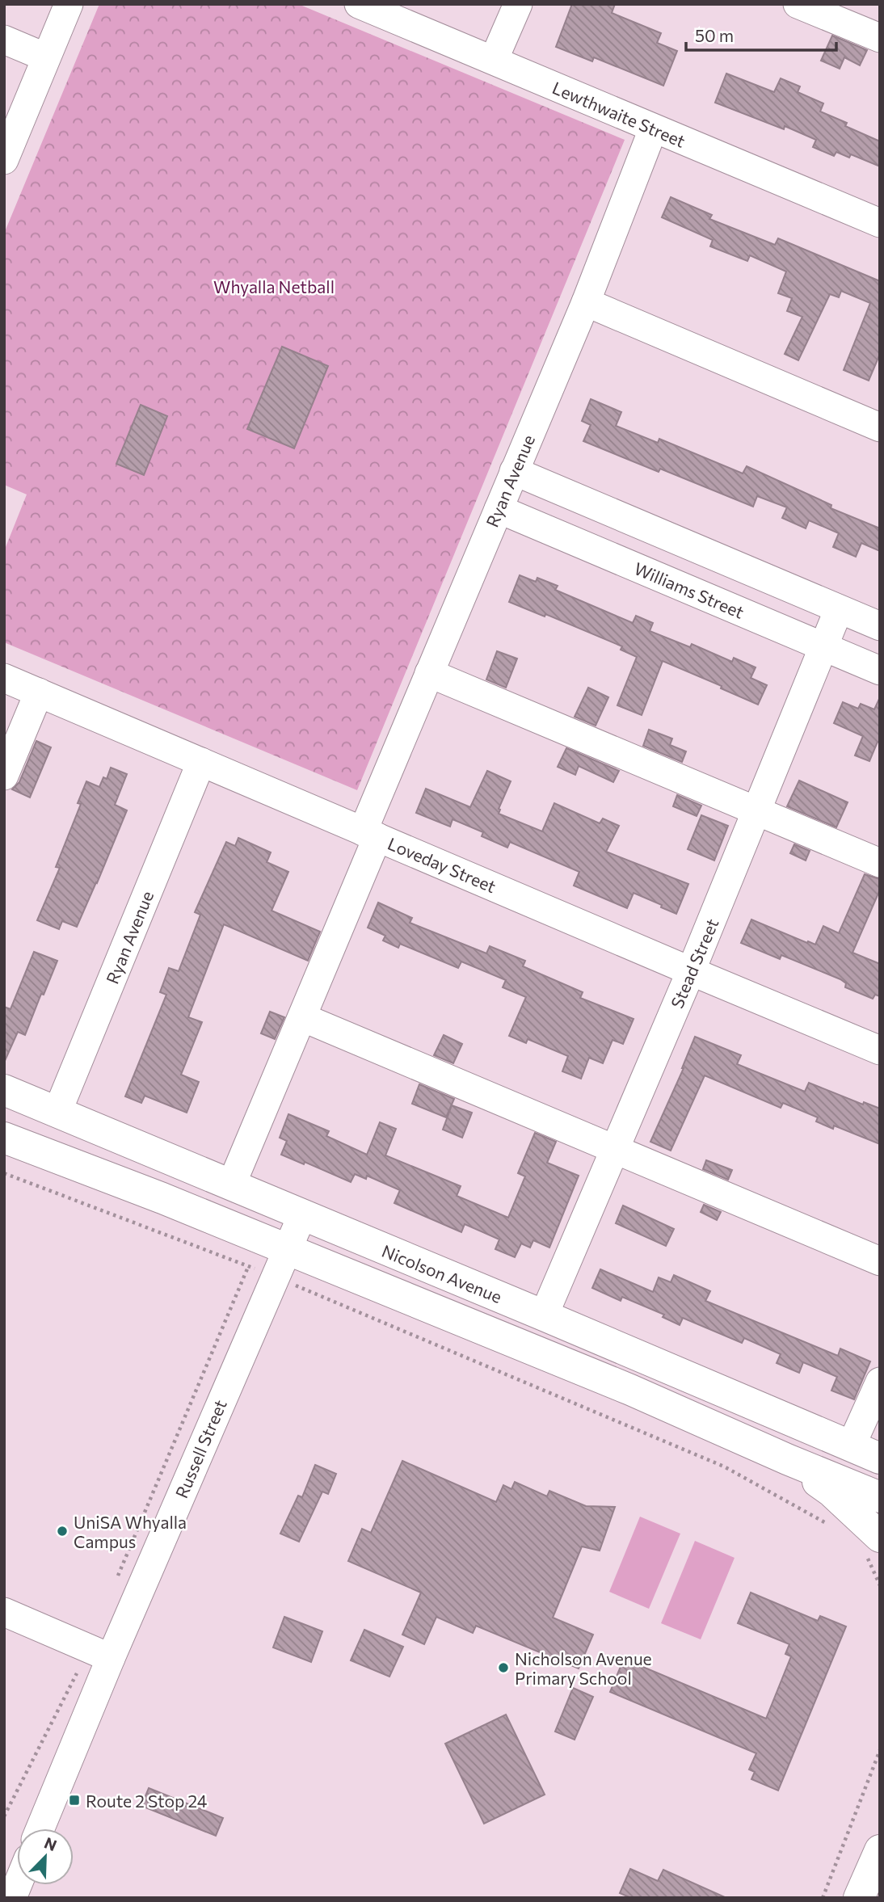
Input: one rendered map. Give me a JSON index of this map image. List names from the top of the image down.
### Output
{
  "streets": {
    "main road": ["Nicolson Avenue"],
    "street": [
      "Lewthwaite Street",
      "Ryan Avenue",
      "Williams Street",
      "Loveday Street",
      "Stead Street",
      "Russell Street"
    ]
  },
  "crossings": [
    ["Lewthwaite Street", "Ryan Avenue"],
    ["Ryan Avenue", "Williams Street"],
    ["Ryan Avenue", "Loveday Street"],
    ["Ryan Avenue", "Nicolson Avenue"],
    ["Williams Street", "Stead Street"],
    ["Loveday Street", "Stead Street"],
    ["Stead Street", "Nicolson Avenue"],
    ["Nicolson Avenue", "Russell Street"]
  ],
  "parks": ["Whyalla Netball"],
  "places": {
    "other": ["UniSA Whyalla Campus", "Nicholson Avenue Primary School"],
    "transit": ["Route 2 Stop 24"]
  },
  "scale_bar": "50 m",
  "north": "top right"
}
